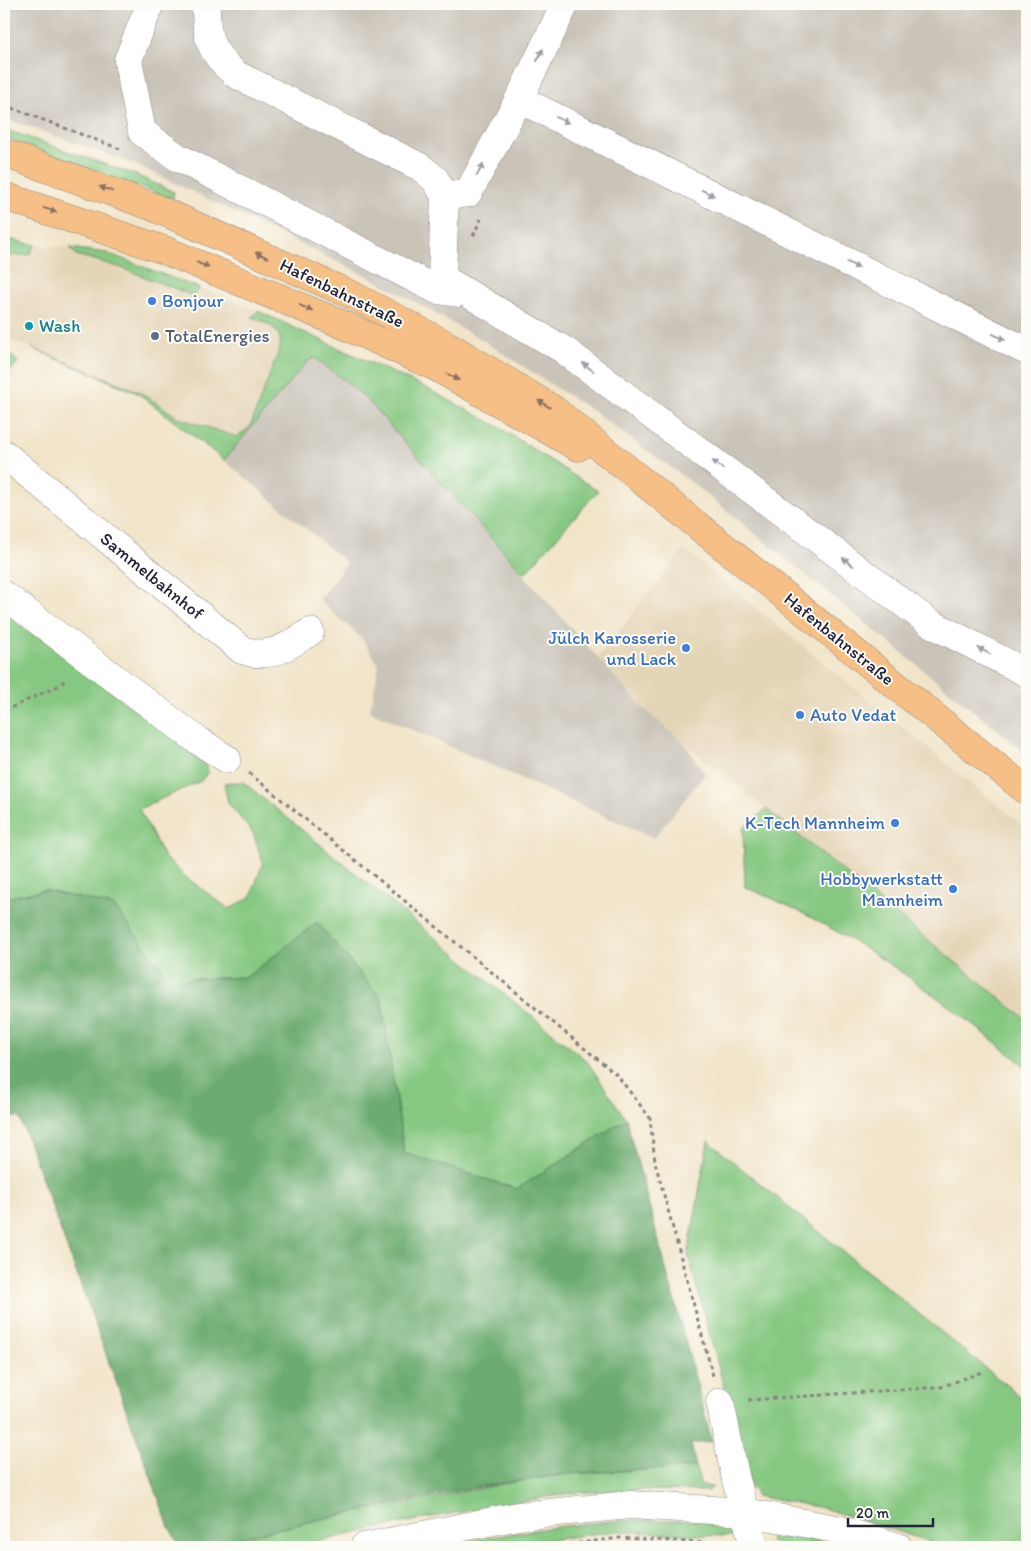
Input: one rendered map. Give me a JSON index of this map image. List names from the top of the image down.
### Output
{
  "streets": {
    "main road": ["Hafenbahnstraße"],
    "street": ["Sammelbahnhof"]
  },
  "places": [
    "Bonjour",
    "Wash",
    "TotalEnergies",
    "Jülch Karosserie und Lack",
    "Auto Vedat",
    "K-Tech Mannheim",
    "Hobbywerkstatt Mannheim"
  ],
  "scale_bar": "20 m"
}
